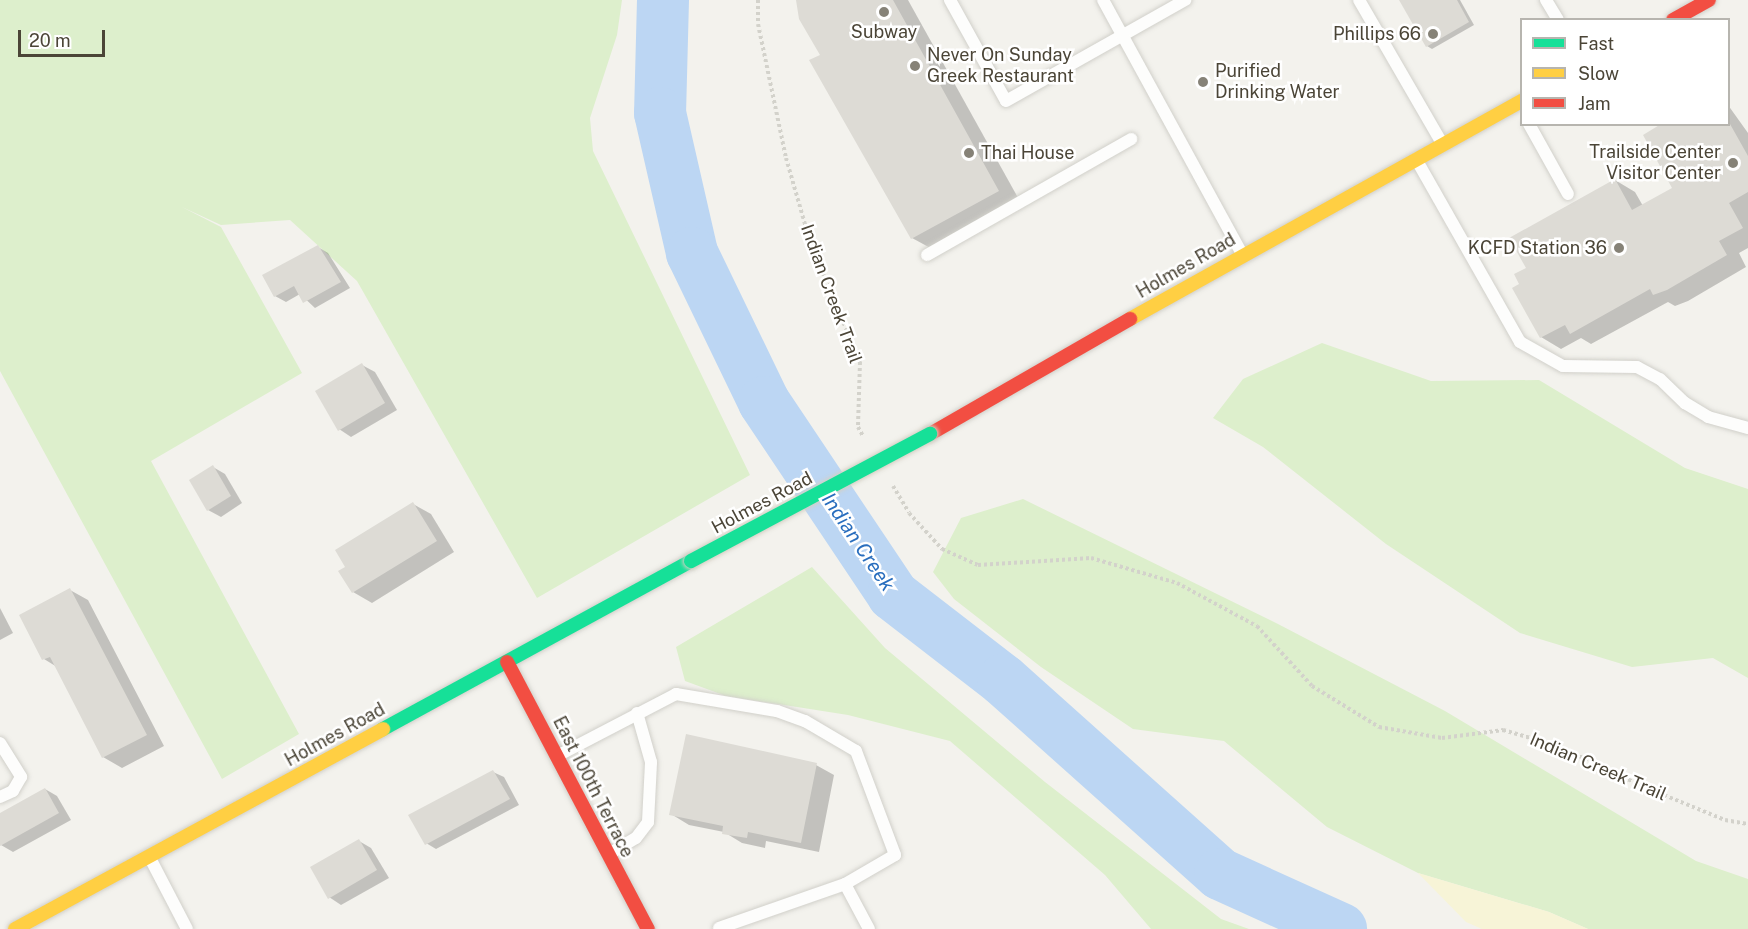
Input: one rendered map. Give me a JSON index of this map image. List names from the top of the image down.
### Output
{
  "streets": {
    "main road": ["Holmes Road", "East 100th Terrace"],
    "path": ["Indian Creek Trail"]
  },
  "crossings": [
    ["Holmes Road", "East 100th Terrace"]
  ],
  "water": ["Indian Creek"],
  "places": [
    "Subway",
    "Phillips 66",
    "Never On Sunday Greek Restaurant",
    "Purified Drinking Water",
    "Thai House",
    "Trailside Center Visitor Center",
    "KCFD Station 36"
  ],
  "legend": ["Fast", "Slow", "Jam"],
  "scale_bar": "20 m"
}
